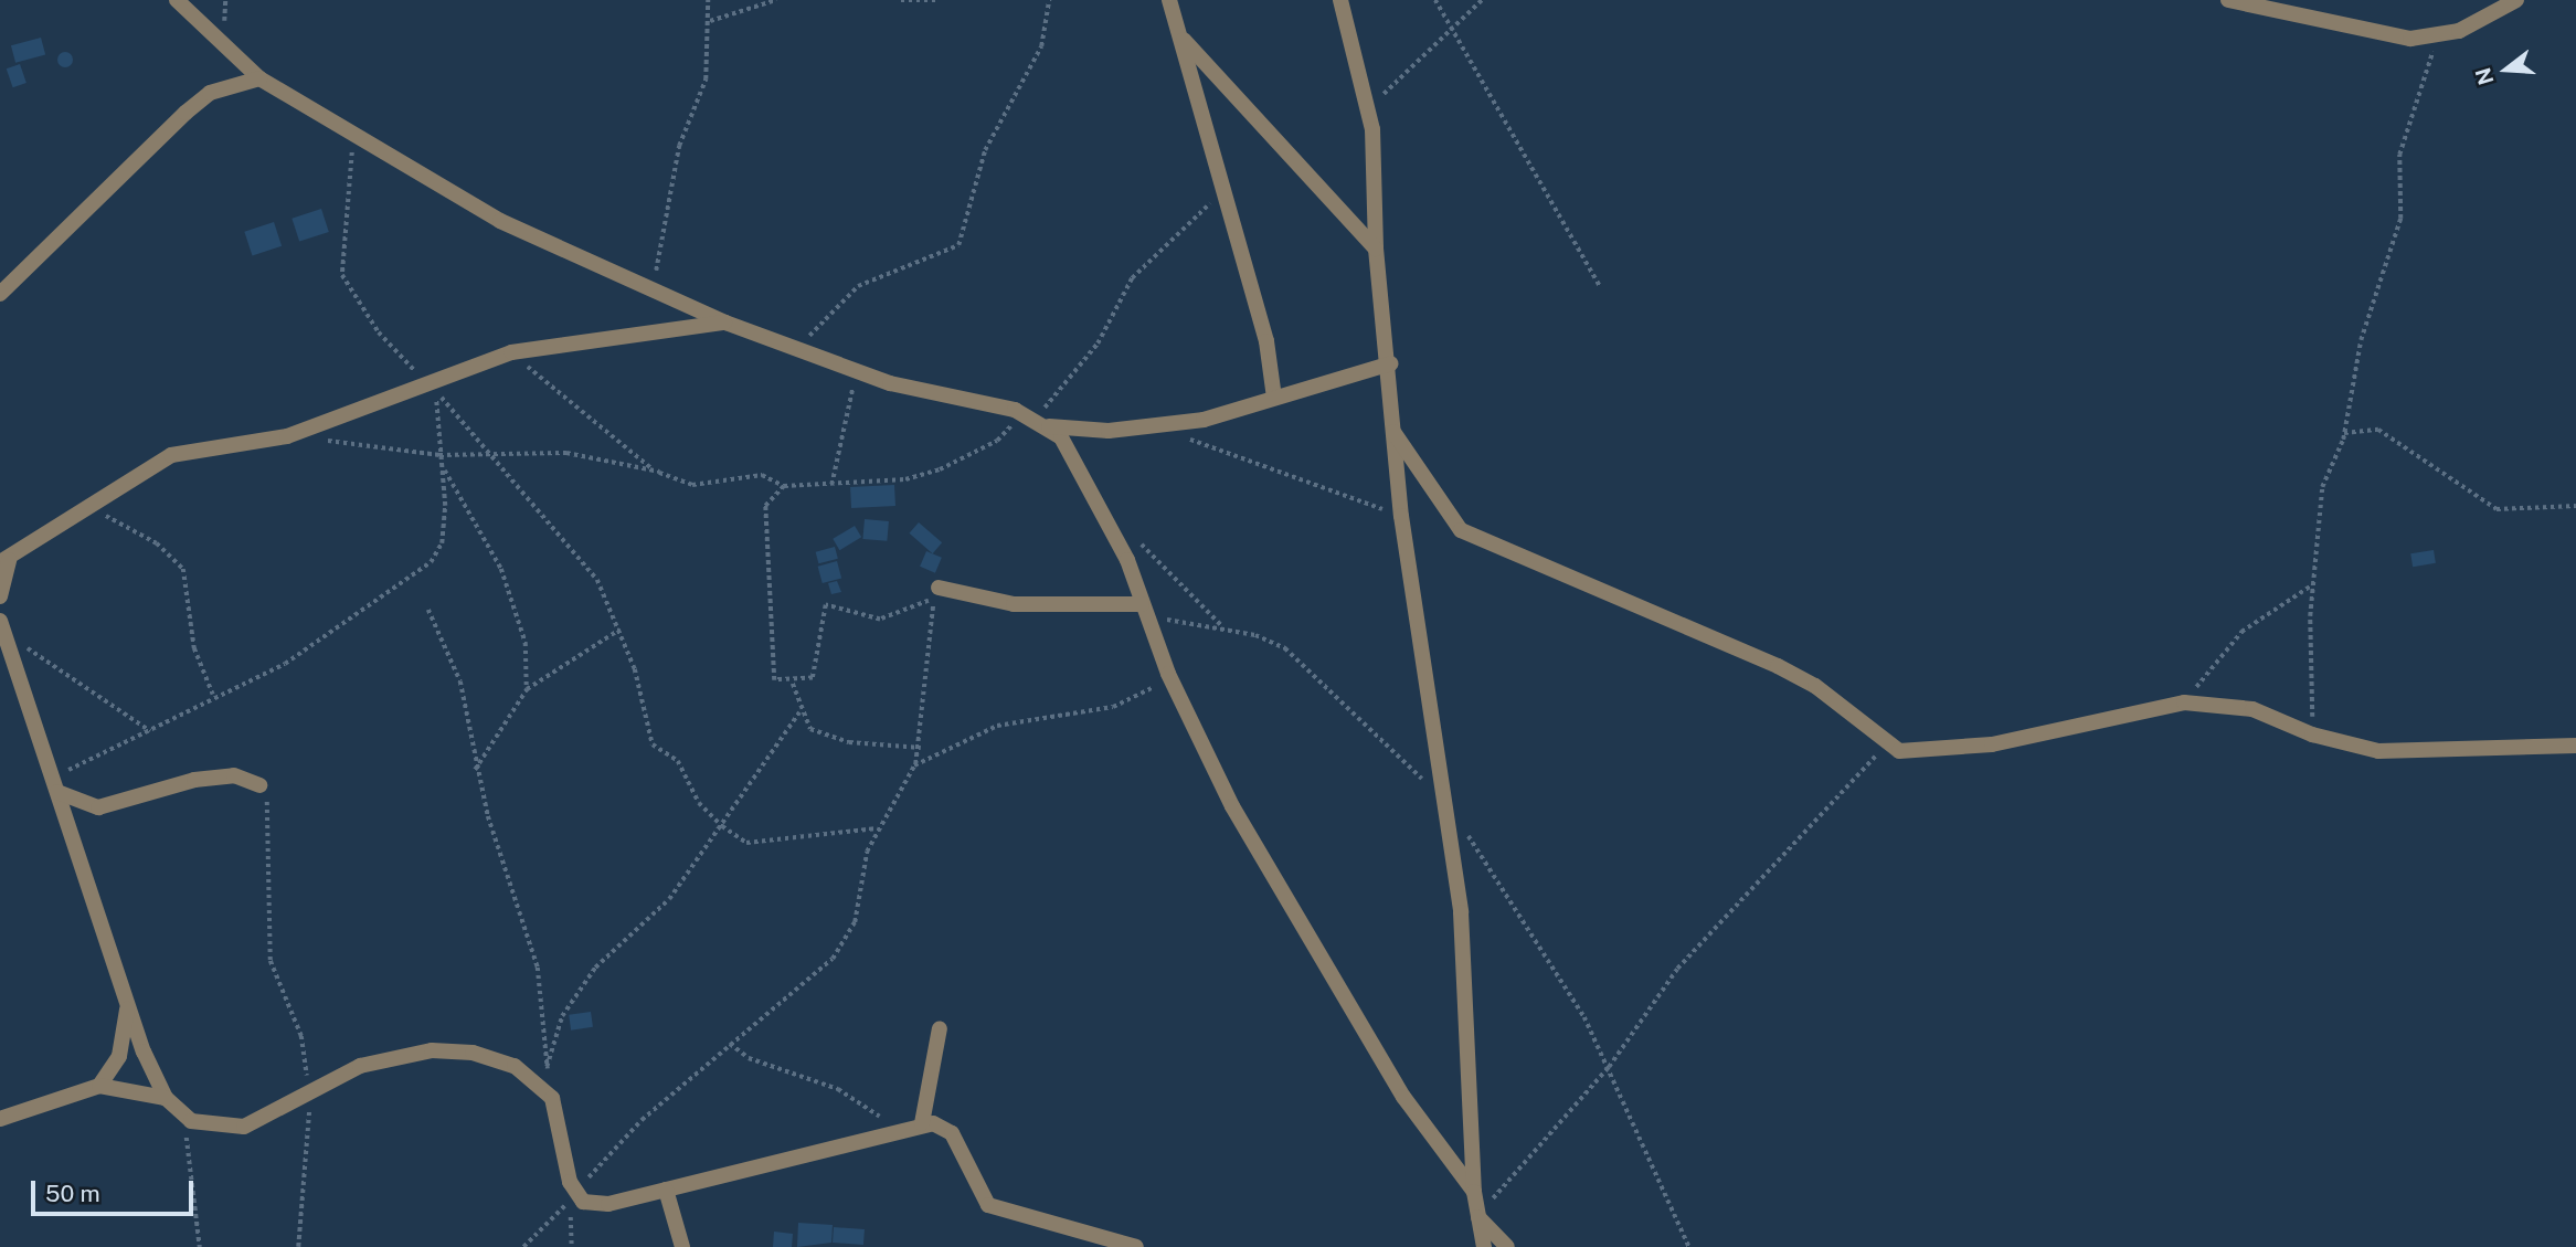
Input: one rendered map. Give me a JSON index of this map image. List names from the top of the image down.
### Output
{
  "scale_bar": "50 m",
  "north": "left"
}
